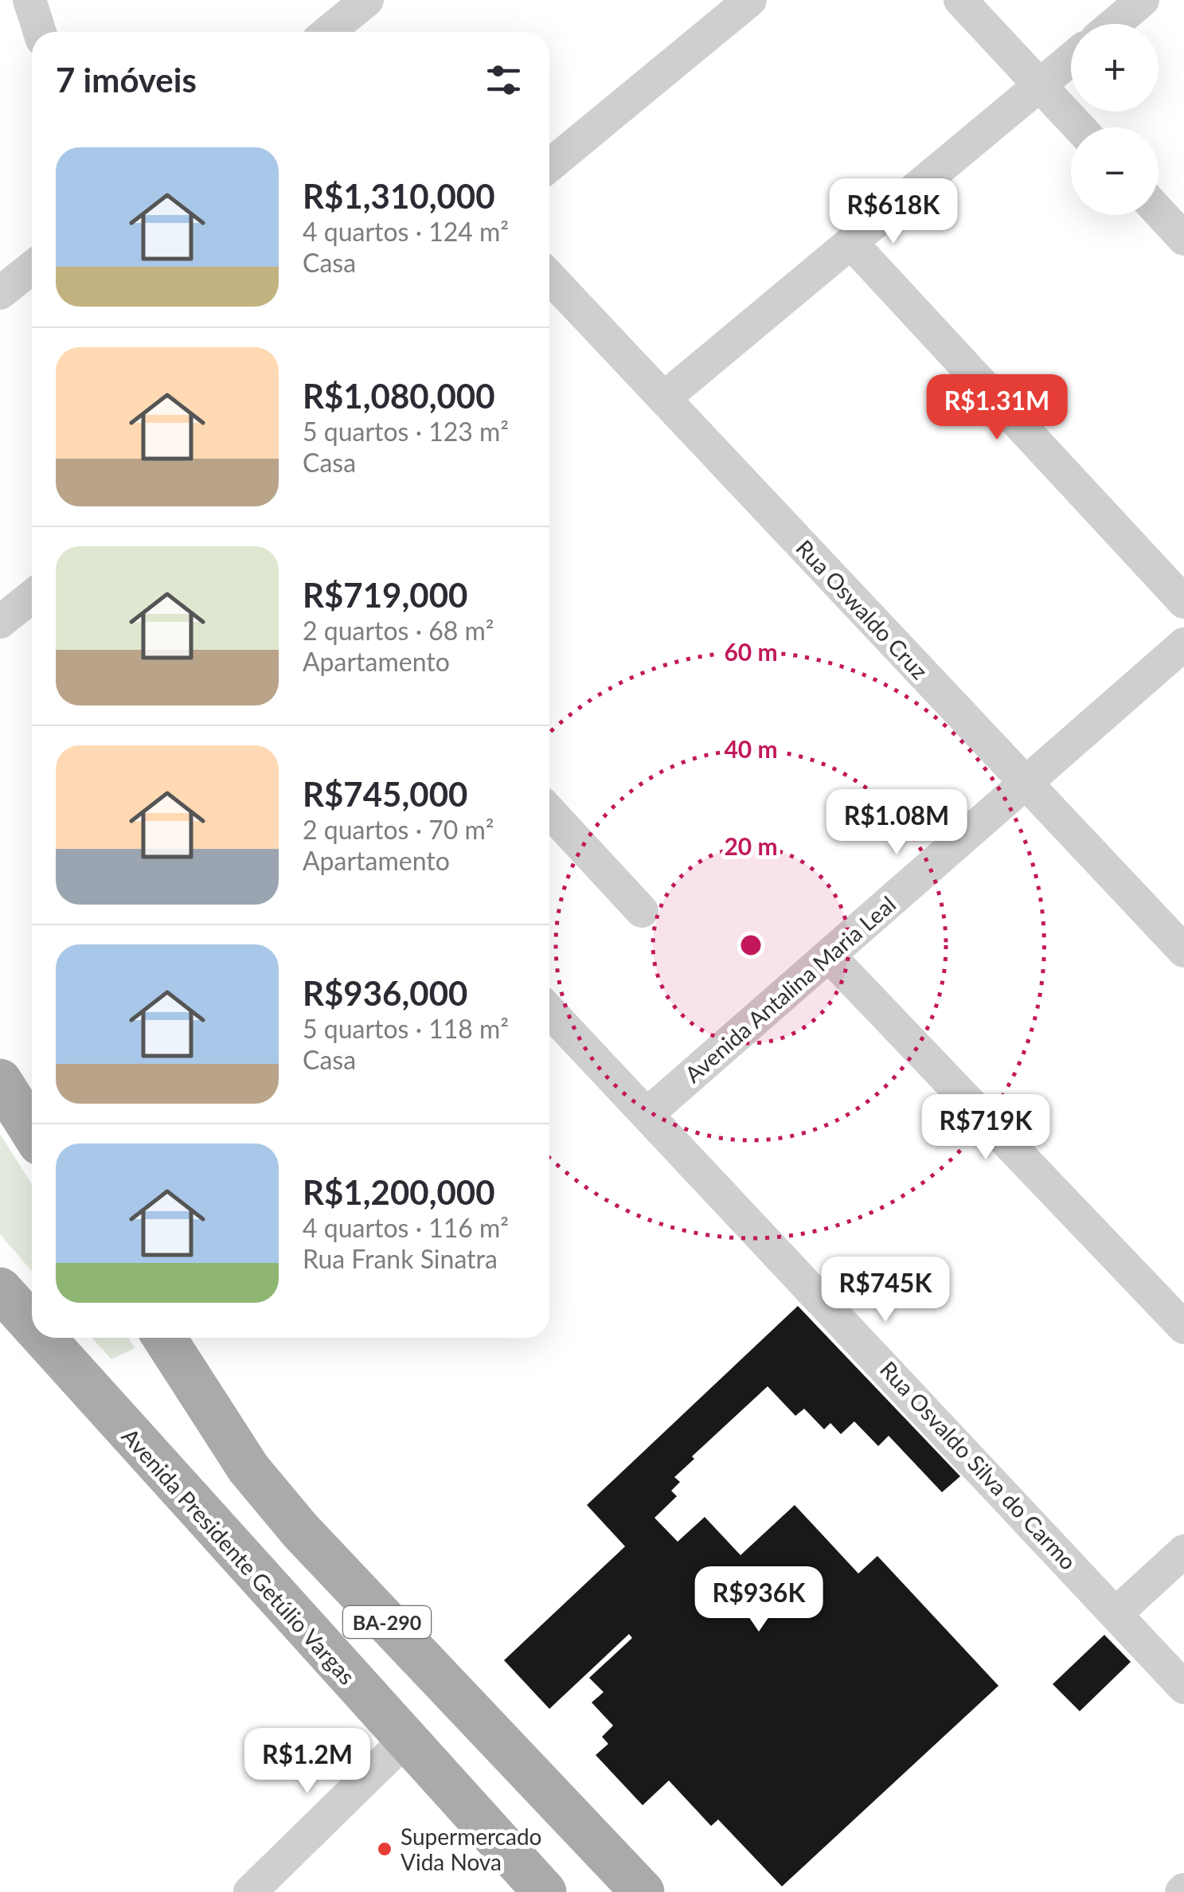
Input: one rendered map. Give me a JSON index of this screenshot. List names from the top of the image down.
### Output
{
  "streets": {
    "main road": ["Avenida Presidente Getúlio Vargas", "BA-290"],
    "street": ["Rua Oswaldo Cruz", "Avenida Antalina Maria Leal", "Rua Osvaldo Silva do Carmo"]
  },
  "crossings": [
    ["Rua Oswaldo Cruz", "Avenida Antalina Maria Leal"],
    ["Avenida Antalina Maria Leal", "Rua Osvaldo Silva do Carmo"]
  ],
  "places": ["Supermercado Vida Nova"],
  "page": {
    "map_buttons": ["+", "−"],
    "heading": "7 imóveis",
    "list": [
      {
        "name": "R$1,310,000",
        "note": "4 quartos · 124 m² · Casa"
      },
      {
        "name": "R$1,080,000",
        "note": "5 quartos · 123 m² · Casa"
      },
      {
        "name": "R$719,000",
        "note": "2 quartos · 68 m² · Apartamento"
      },
      {
        "name": "R$745,000",
        "note": "2 quartos · 70 m² · Apartamento"
      },
      {
        "name": "R$936,000",
        "note": "5 quartos · 118 m² · Casa"
      },
      {
        "name": "R$1,200,000",
        "note": "4 quartos · 116 m² · Rua Frank Sinatra"
      }
    ],
    "price": [
      "R$618K",
      "R$1.31M",
      "R$1.08M",
      "R$719K",
      "R$745K",
      "R$936K",
      "R$1.2M"
    ]
  },
  "rings": ["60 m", "40 m", "20 m"]
}
